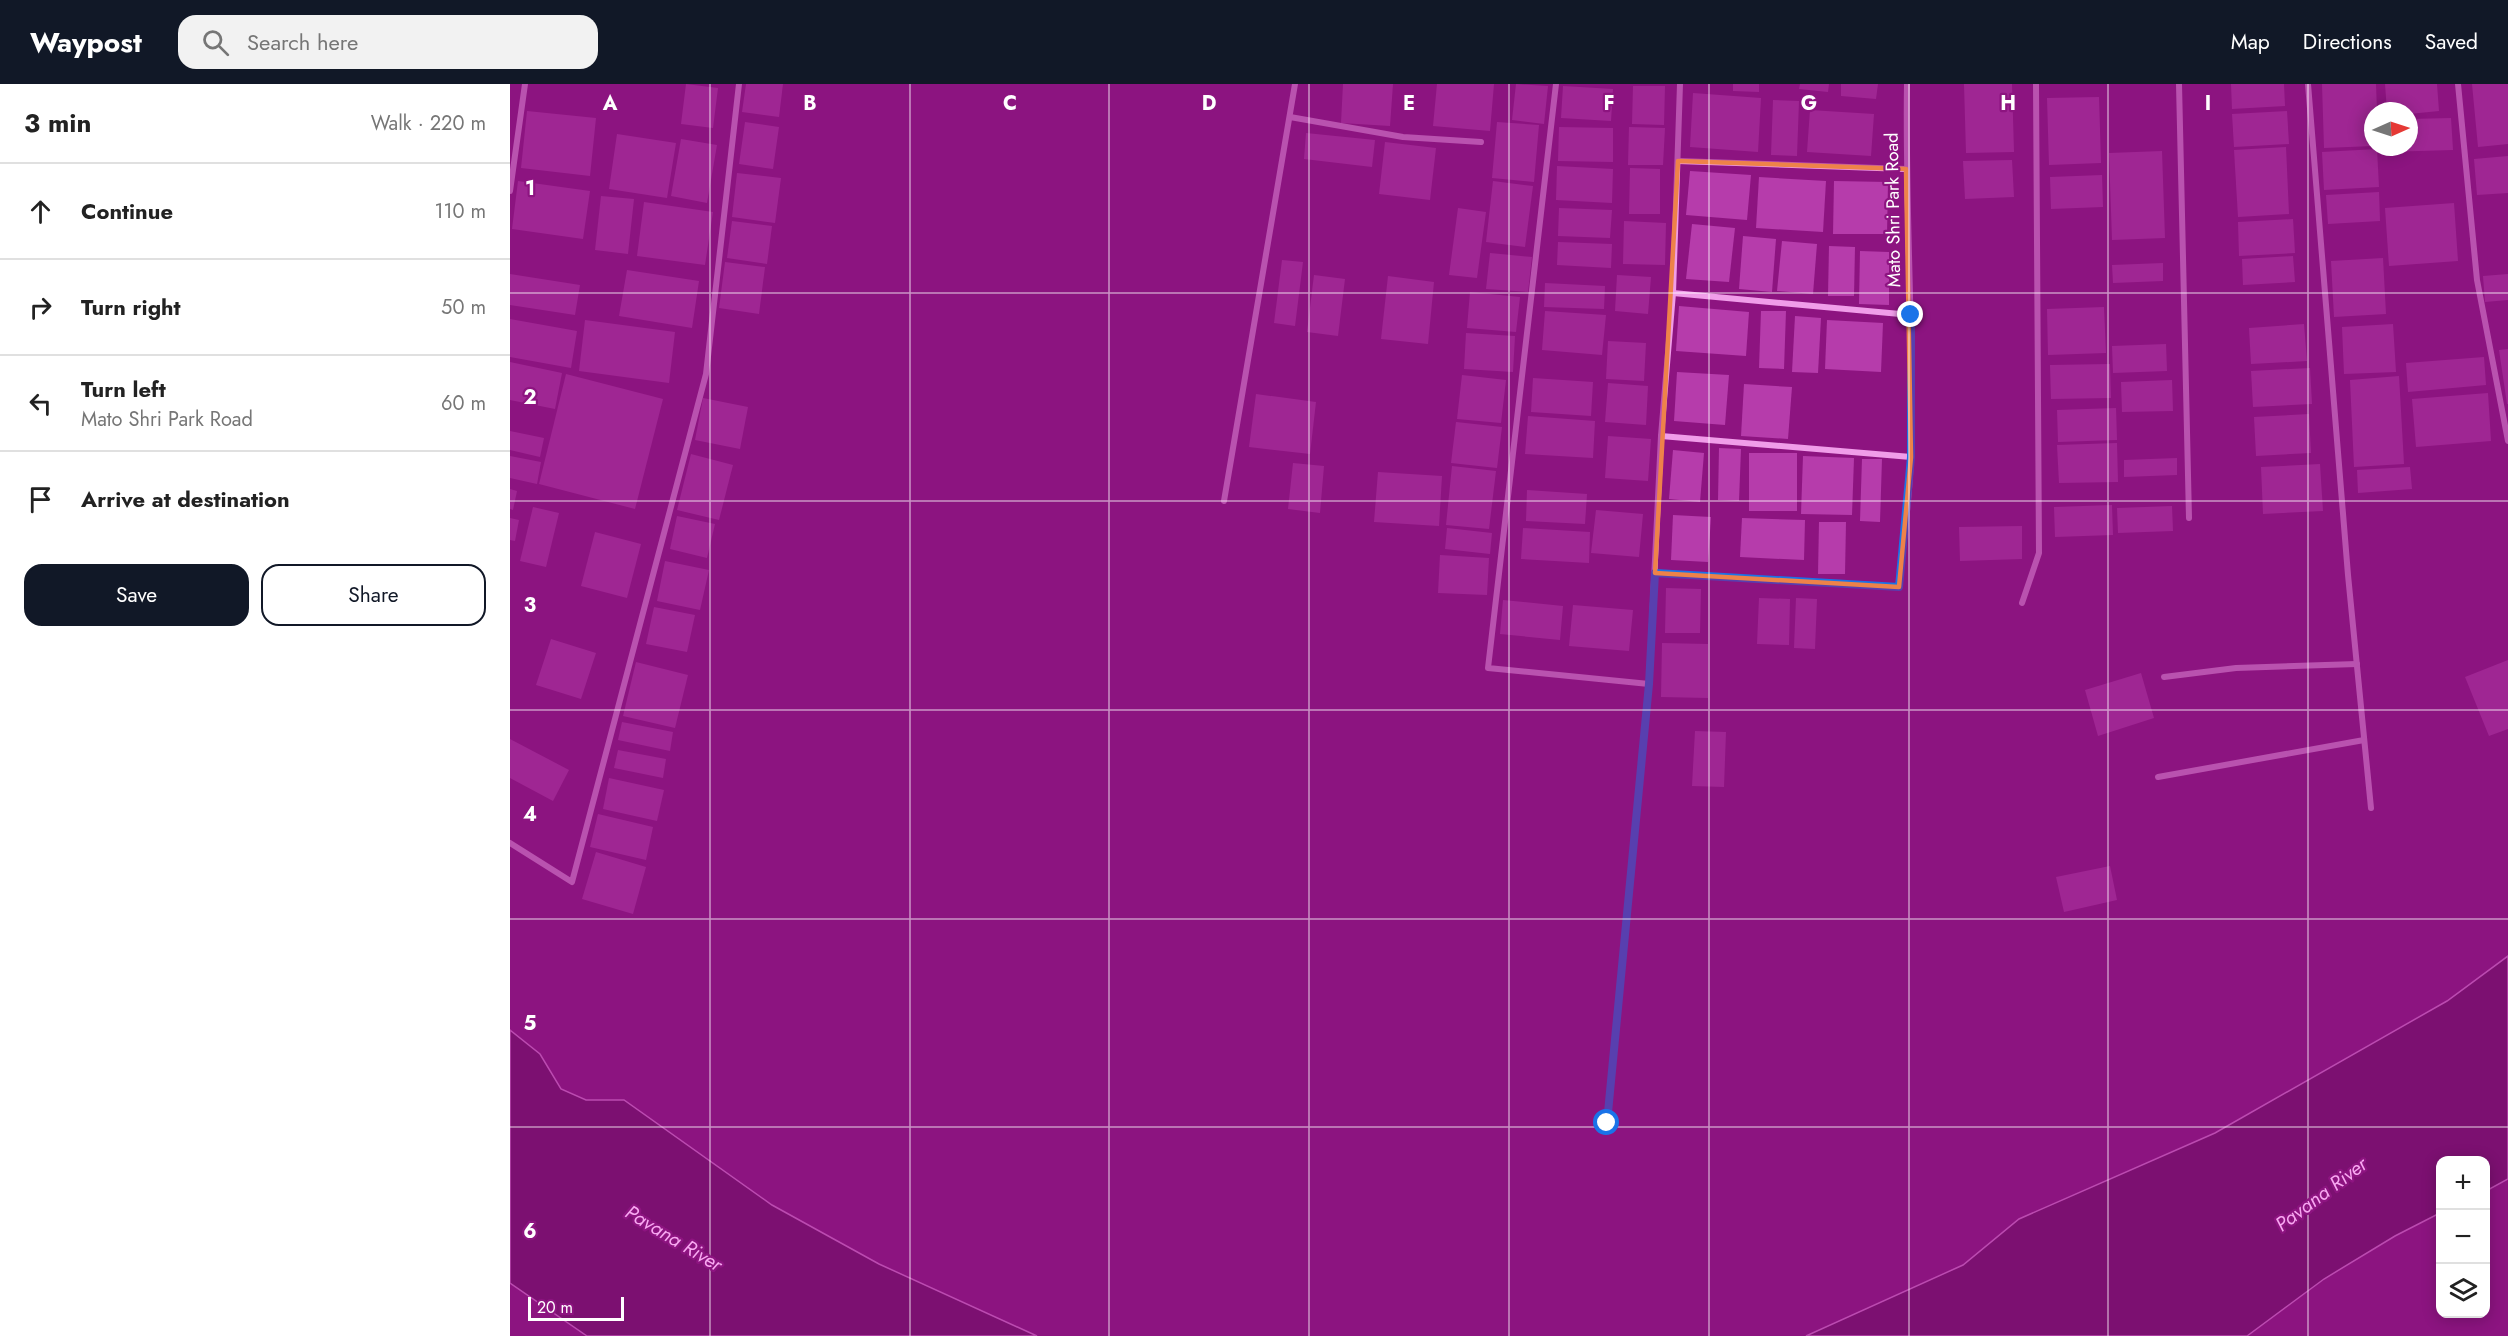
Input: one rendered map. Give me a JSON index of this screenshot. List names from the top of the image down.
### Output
{
  "streets": {
    "street": ["Mato Shri Park Road"]
  },
  "water": ["Pavana River"],
  "scale_bar": "20 m",
  "north": "right",
  "page": {
    "header": "Waypost",
    "search": "Search here",
    "nav": ["Map", "Directions", "Saved"],
    "heading": ["3 min", "Walk · 220 m"],
    "list": [
      ["Continue", "110 m"],
      ["Turn right", "50 m"],
      ["Turn left", "Mato Shri Park Road", "60 m"],
      "Arrive at destination"
    ],
    "buttons": ["Save", "Share"],
    "map_buttons": ["+", "−"],
    "scale": "20 m"
  },
  "grid": {
    "columns": [
      "A",
      "B",
      "C",
      "D",
      "E",
      "F",
      "G",
      "H",
      "I"
    ],
    "rows": [
      "1",
      "2",
      "3",
      "4",
      "5",
      "6"
    ]
  }
}
